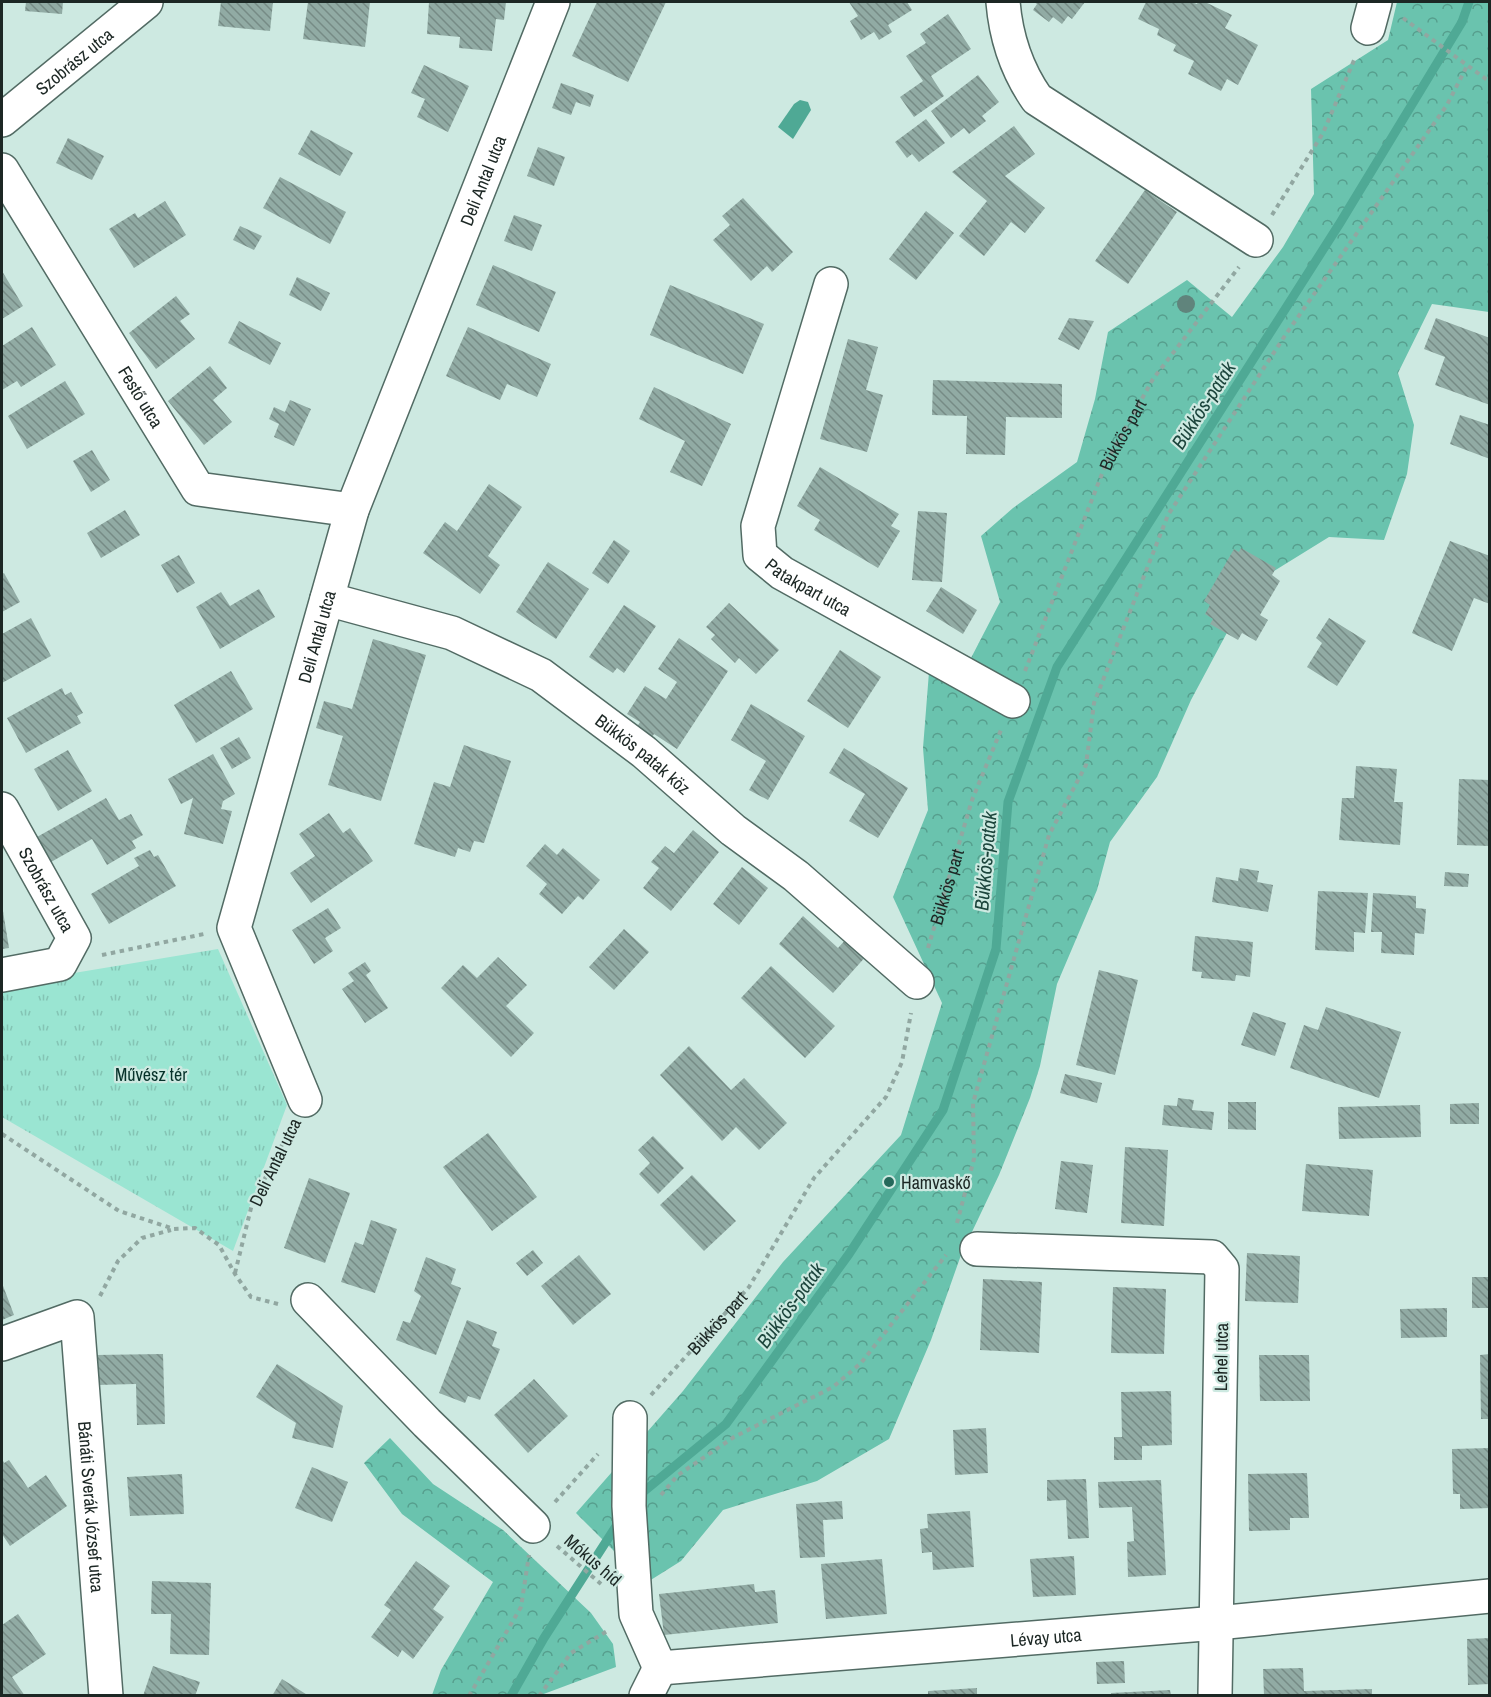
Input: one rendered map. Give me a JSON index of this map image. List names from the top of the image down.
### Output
{
  "streets": {
    "street": [
      "Szobrász utca",
      "Deli Antal utca",
      "Festő utca",
      "Patakpart utca",
      "Bükkös patak köz",
      "Lehel utca",
      "Bánáti Sverák József utca",
      "Lévay utca"
    ],
    "path": ["Bükkös part", "Mókus híd"]
  },
  "crossings": [
    ["Deli Antal utca", "Festő utca"],
    ["Deli Antal utca", "Bükkös patak köz"],
    ["Bükkös part", "Patakpart utca"],
    ["Bükkös part", "Bükkös patak köz"],
    ["Bükkös part", "Mókus híd"],
    ["Lehel utca", "Lévay utca"],
    ["Mókus híd", "Lévay utca"]
  ],
  "water": ["Bükkös-patak"],
  "parks": ["Művész tér"],
  "places": ["Hamvaskő"]
}
